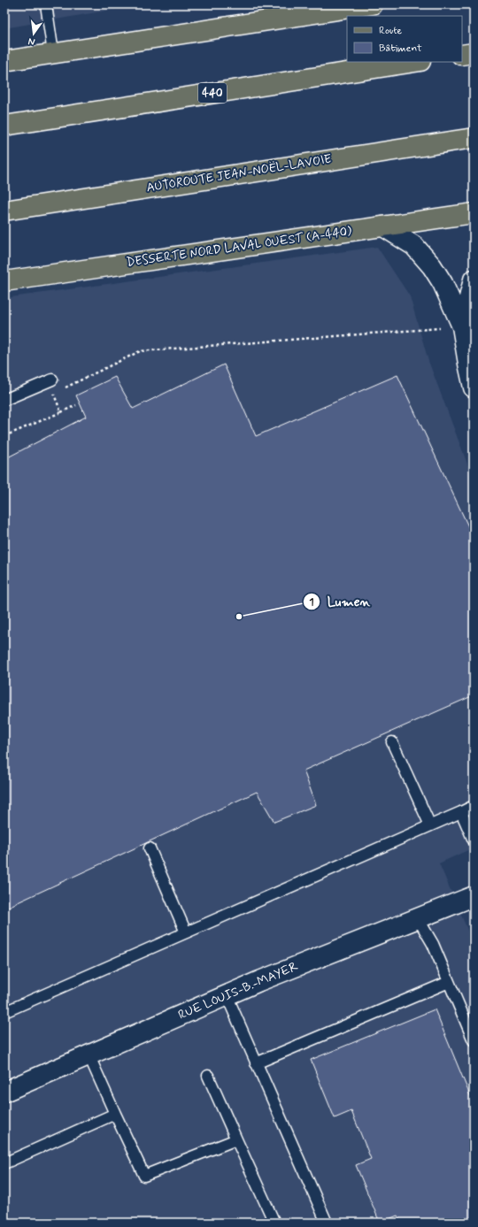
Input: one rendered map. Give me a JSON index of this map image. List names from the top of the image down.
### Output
{
  "streets": {
    "main road": ["440", "AUTOROUTE JEAN-NOËL-LAVOIE", "DESSERTE NORD LAVAL OUEST (A-440)"],
    "street": ["RUE LOUIS-B.-MAYER"]
  },
  "places": ["Lumen"],
  "legend": ["Route", "Bâtiment"],
  "north": "bottom"
}
